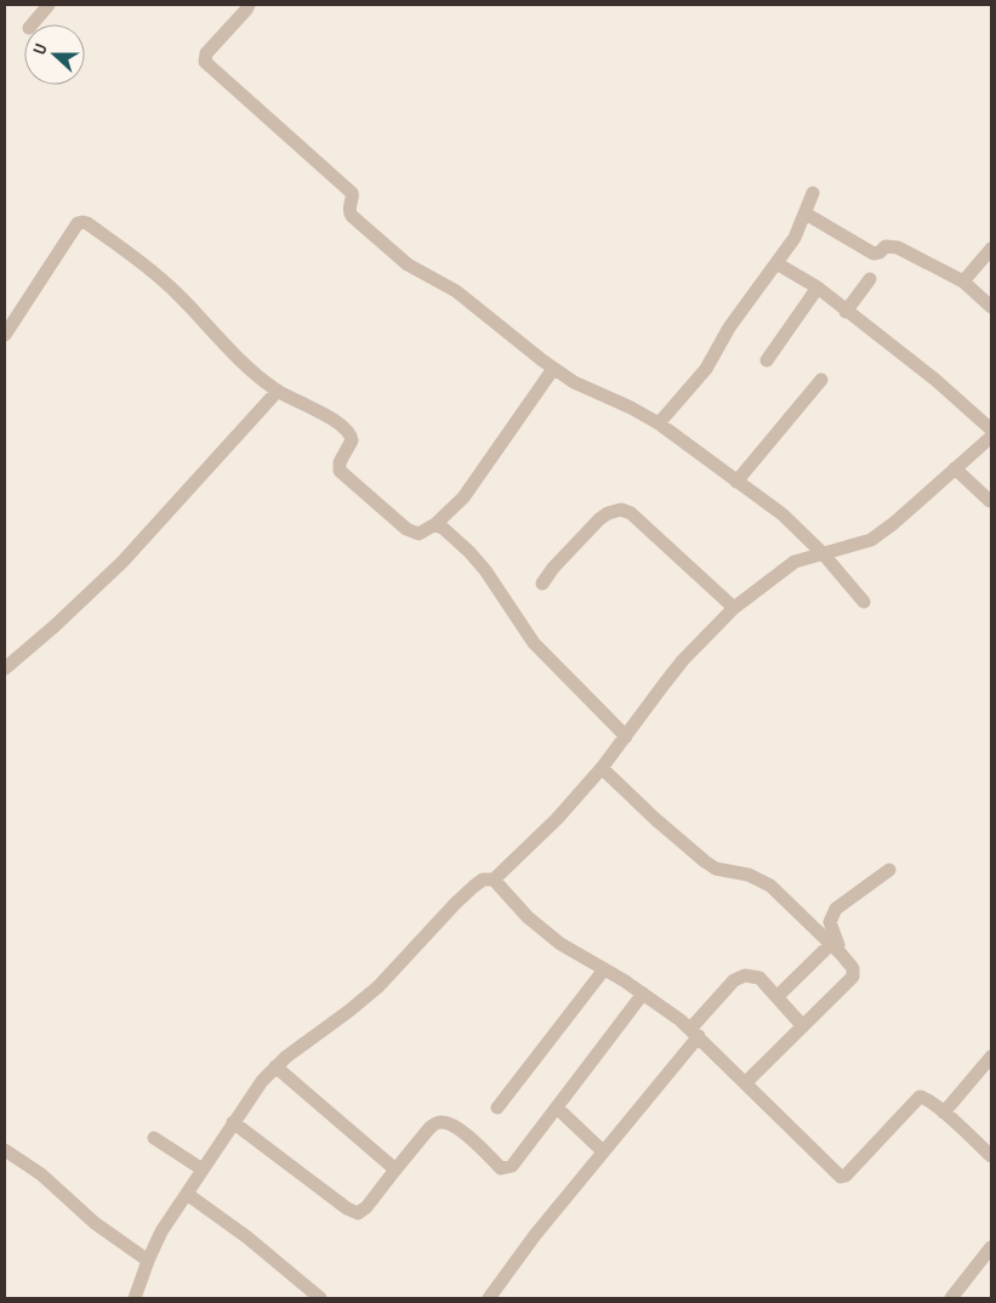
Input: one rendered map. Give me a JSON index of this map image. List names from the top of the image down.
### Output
{
  "north": "left"
}
